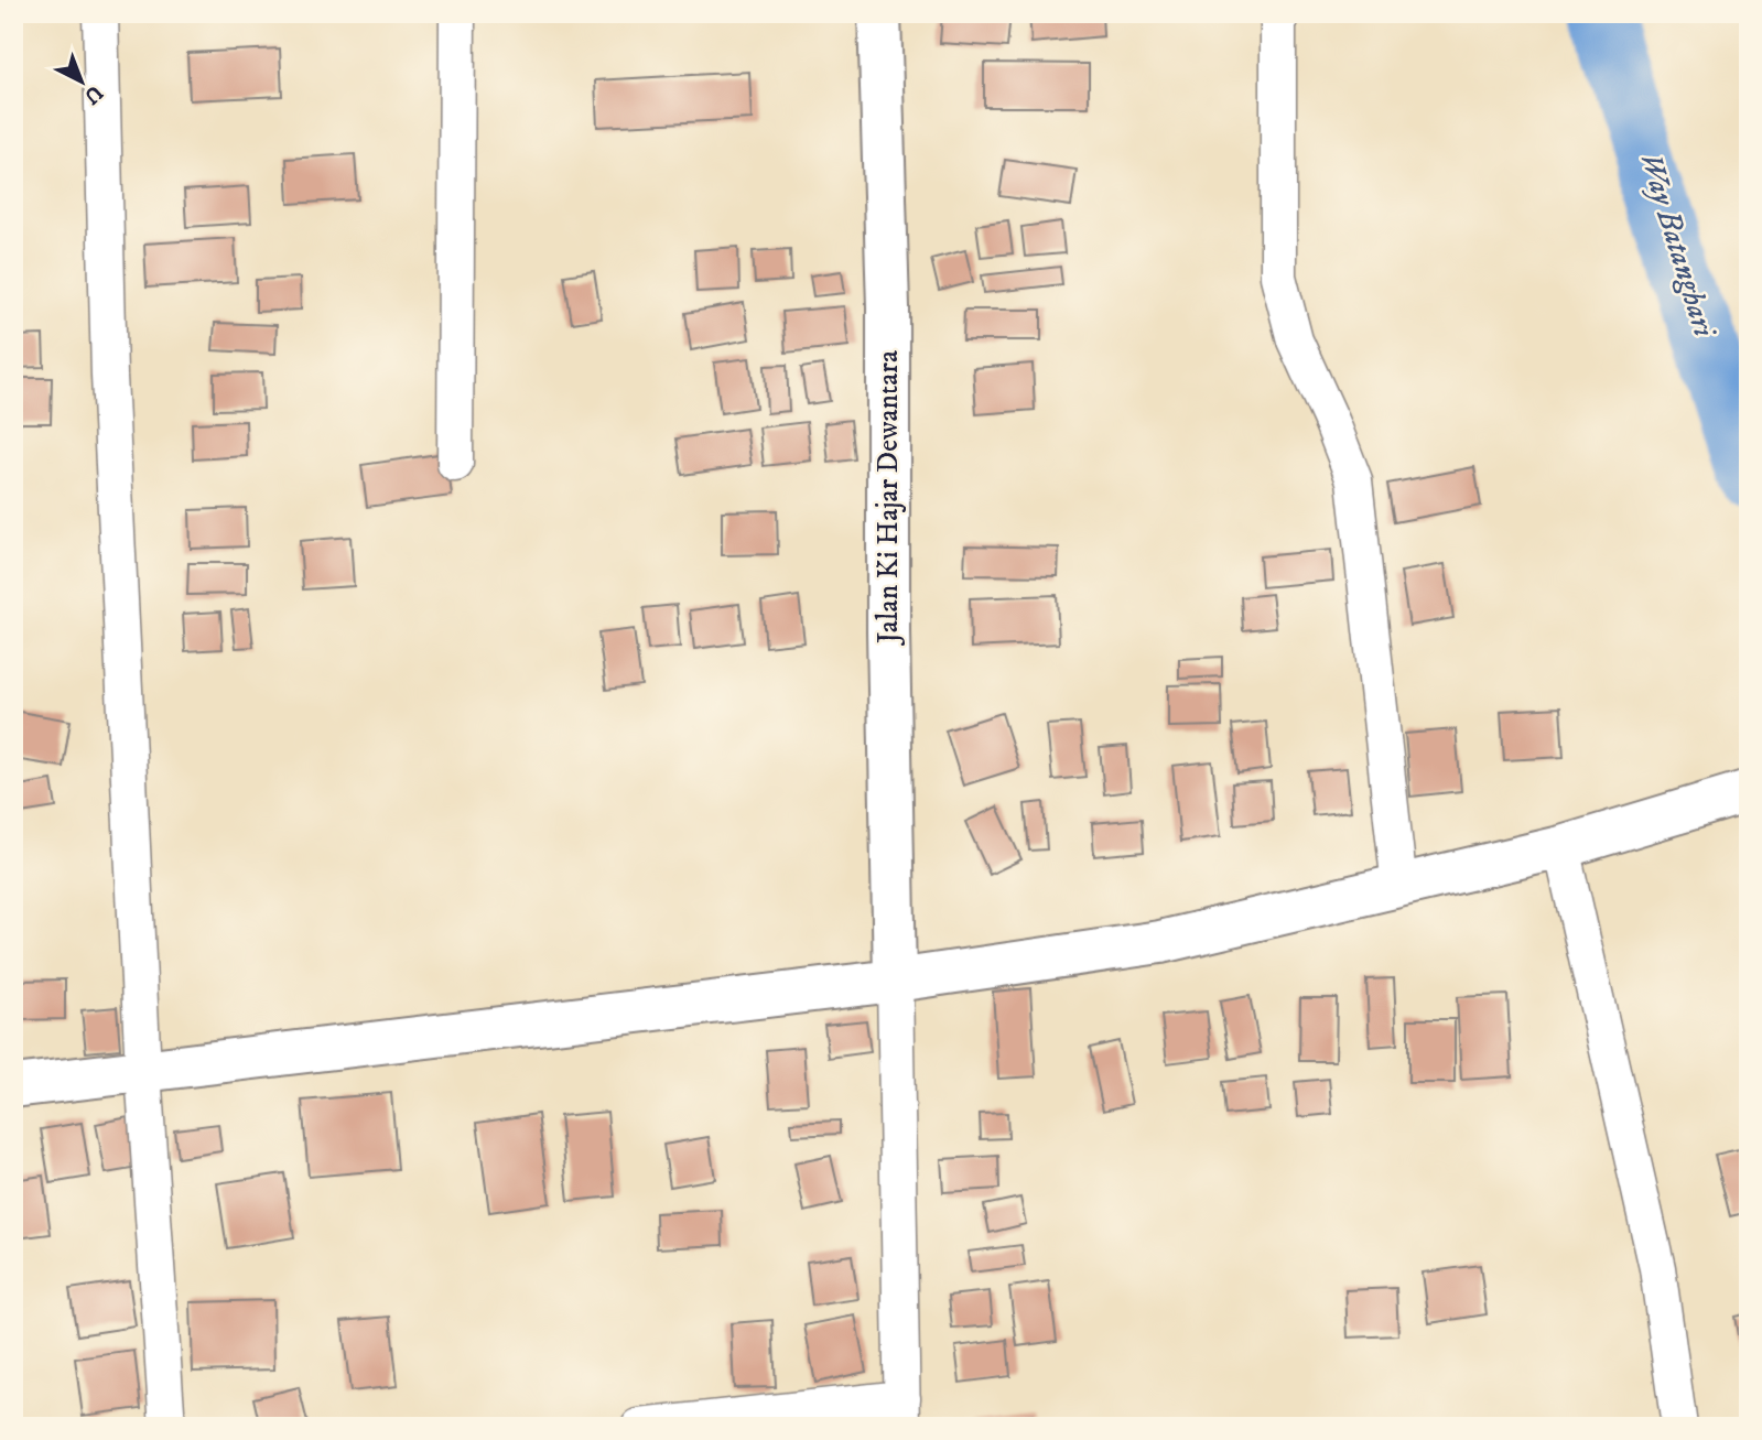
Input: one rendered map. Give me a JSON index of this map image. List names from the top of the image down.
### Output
{
  "streets": {
    "main road": ["Jalan Ki Hajar Dewantara"]
  },
  "water": ["Way Batanghari"],
  "north": "bottom right"
}
